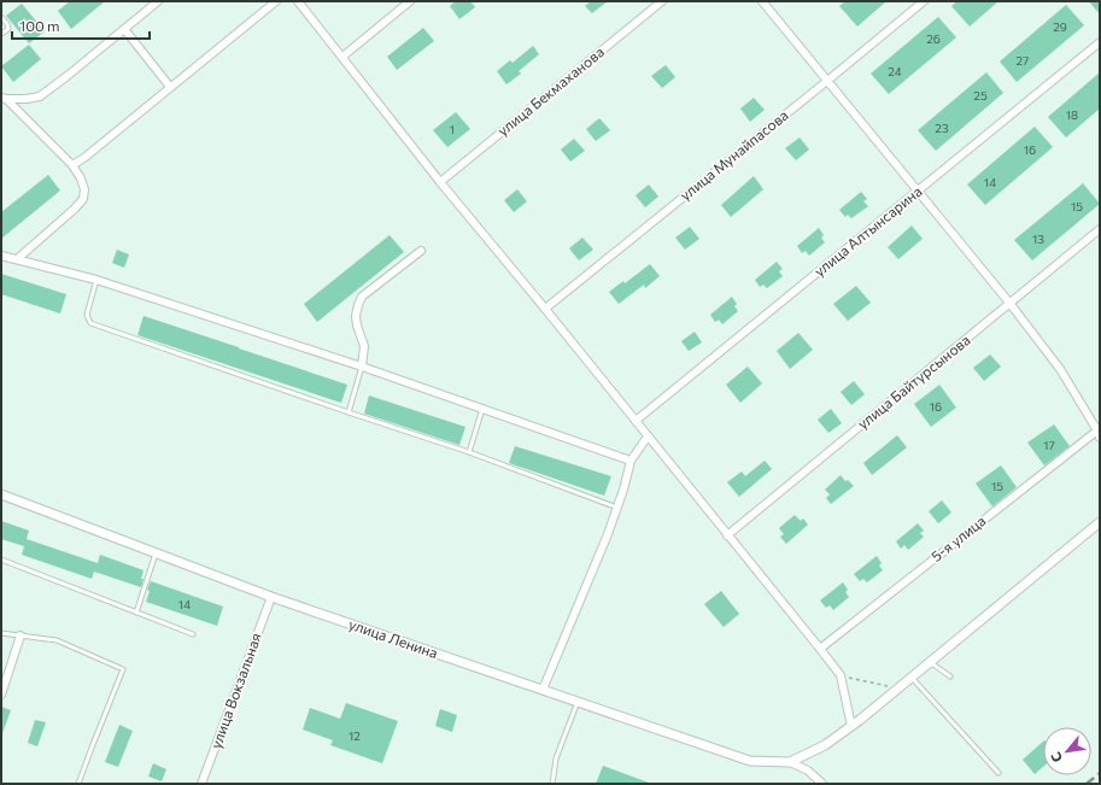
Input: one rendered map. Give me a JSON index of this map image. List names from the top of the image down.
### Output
{
  "streets": {
    "street": [
      "улица Бекмаханова",
      "улица Мунайпасова",
      "улица Алтынсарина",
      "улица Байтурсынова",
      "5-я улица",
      "улица Ленина",
      "улица Вокзальная"
    ]
  },
  "crossings": [
    ["улица Ленина", "улица Вокзальная"]
  ],
  "house_numbers": [
    "29",
    "26",
    "27",
    "24",
    "25",
    "18",
    "23",
    "1",
    "16",
    "14",
    "15",
    "13",
    "16",
    "17",
    "15",
    "14",
    "12"
  ],
  "scale_bar": "100 m",
  "north": "bottom left"
}
